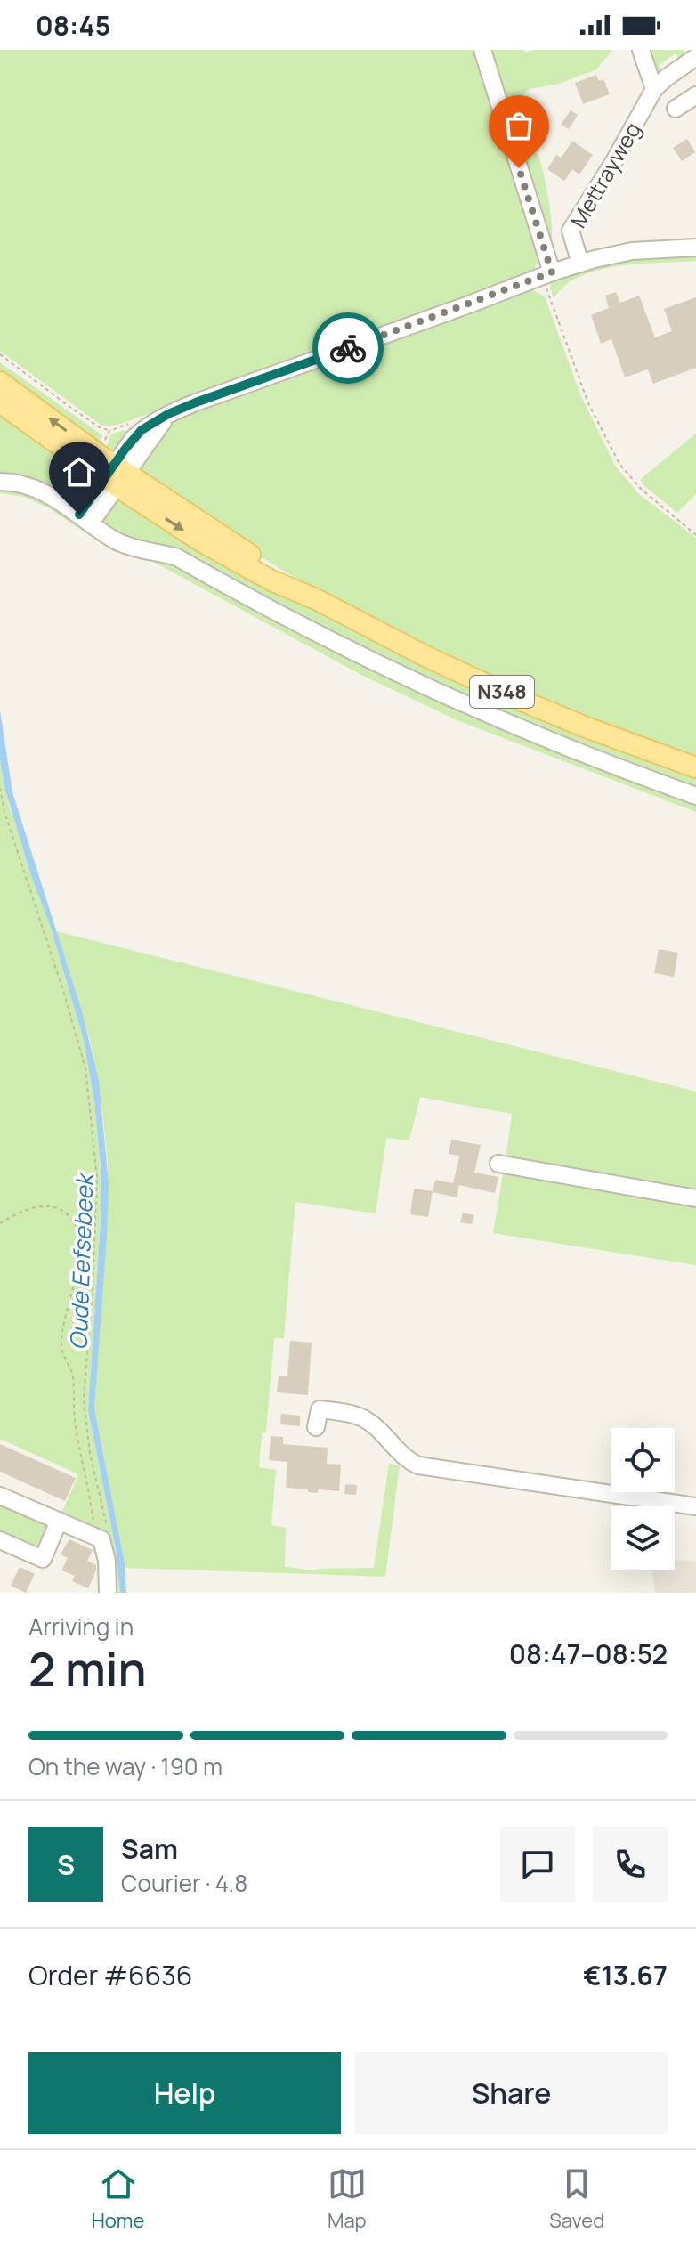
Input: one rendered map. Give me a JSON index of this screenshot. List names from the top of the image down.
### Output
{
  "streets": {
    "main road": ["N348"],
    "street": ["Mettrayweg"]
  },
  "crossings": [
    ["Mettrayweg", "N348"]
  ],
  "water": ["Oude Eefsebeek"],
  "page": {
    "status": "08:45",
    "heading": ["2 min", "Arriving in", "08:47–08:52"],
    "panel": [
      "Sam",
      "Courier · 4.8",
      "Order #6636",
      "€13.67"
    ],
    "bar": "On the way · 190 m",
    "round": "S",
    "buttons": ["Help", "Share"],
    "tabs": ["Home", "Map", "Saved"]
  }
}
